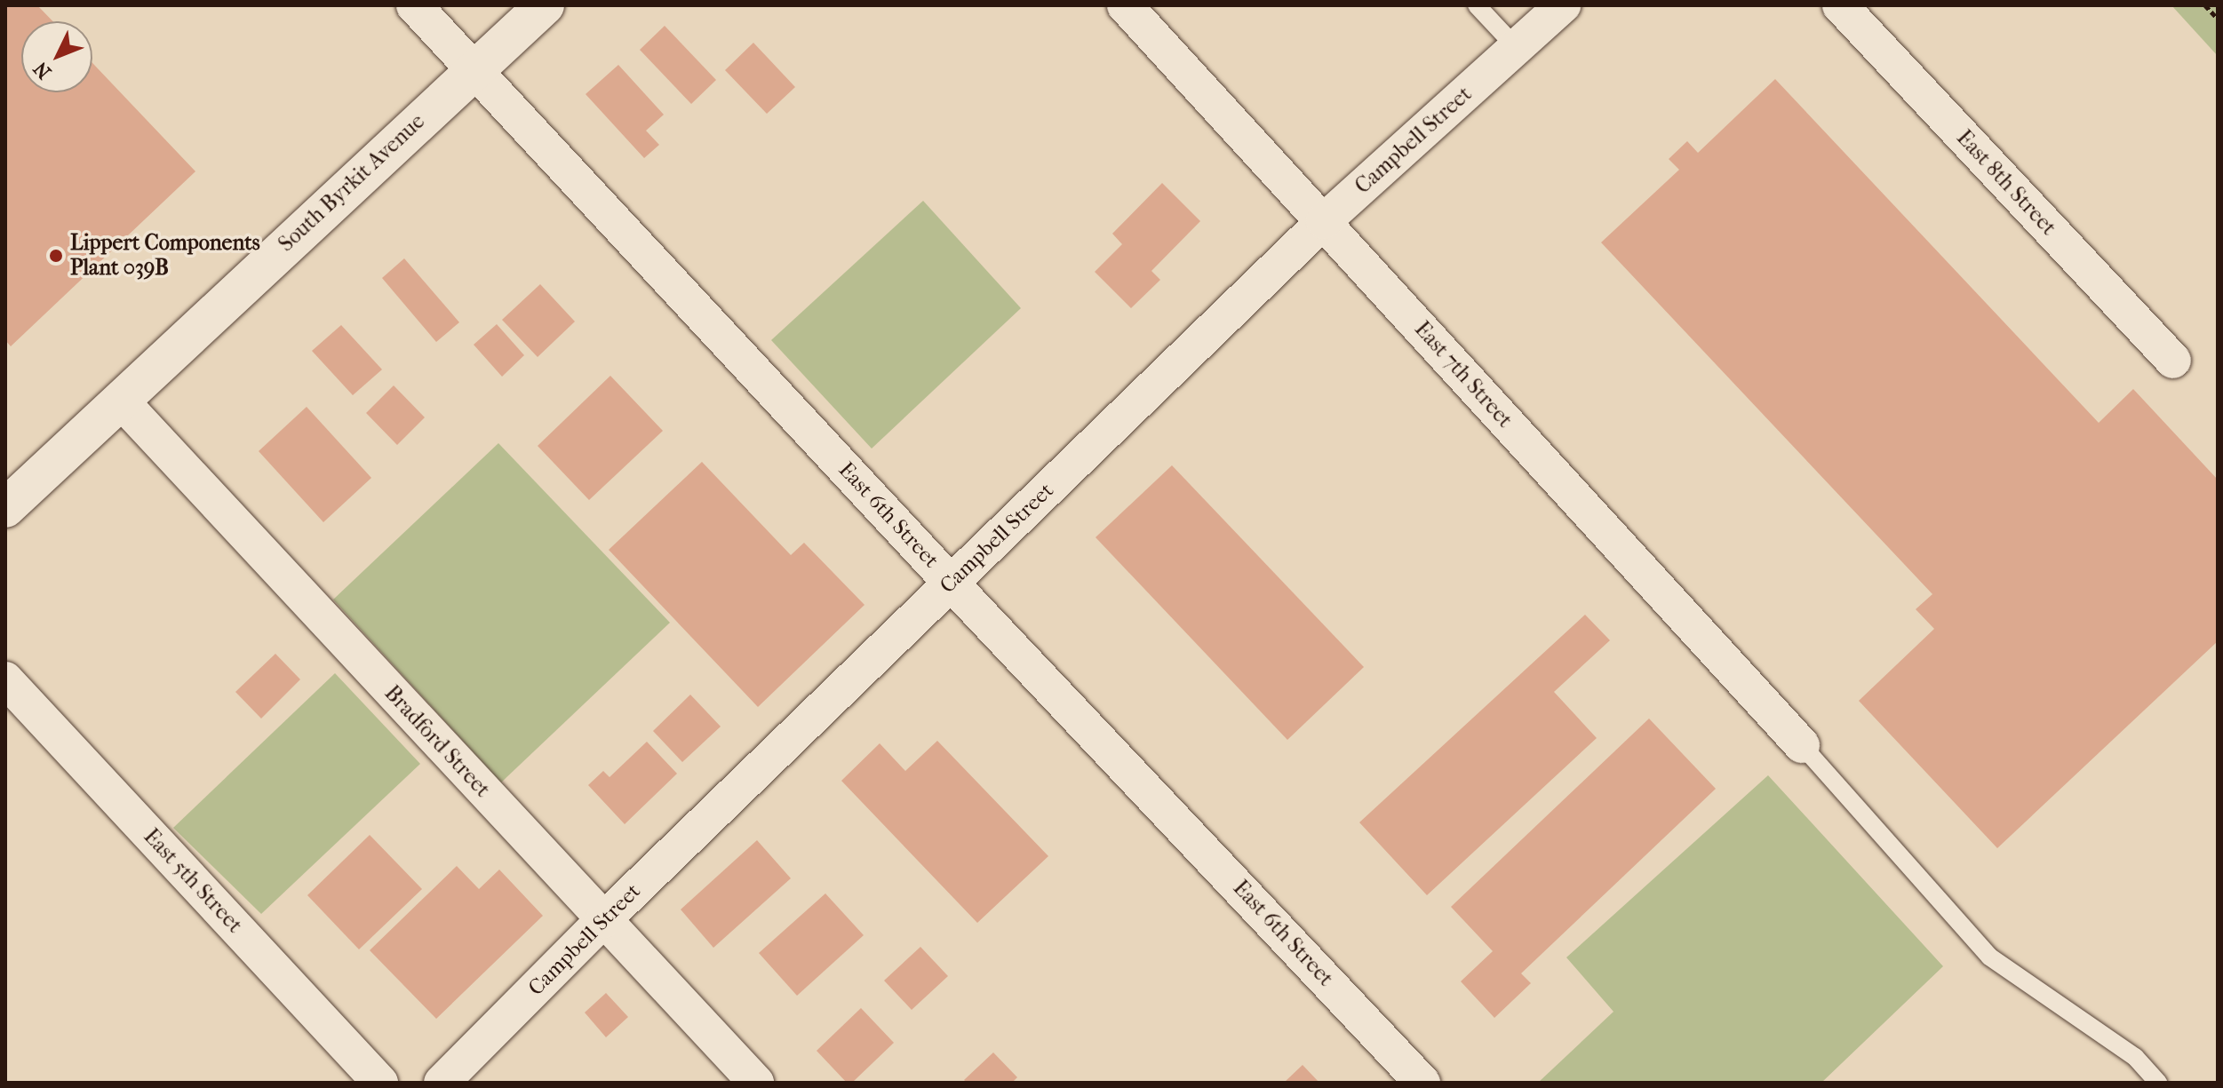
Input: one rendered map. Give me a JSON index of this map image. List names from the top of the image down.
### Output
{
  "streets": {
    "street": [
      "Campbell Street",
      "South Byrkit Avenue",
      "East 8th Street",
      "East 7th Street",
      "East 6th Street",
      "Bradford Street",
      "East 5th Street"
    ]
  },
  "crossings": [
    ["Campbell Street", "East 7th Street"],
    ["Campbell Street", "East 6th Street"],
    ["Campbell Street", "Bradford Street"],
    ["South Byrkit Avenue", "East 6th Street"],
    ["South Byrkit Avenue", "Bradford Street"]
  ],
  "places": ["Lippert Components Plant 039B"],
  "north": "bottom left"
}
